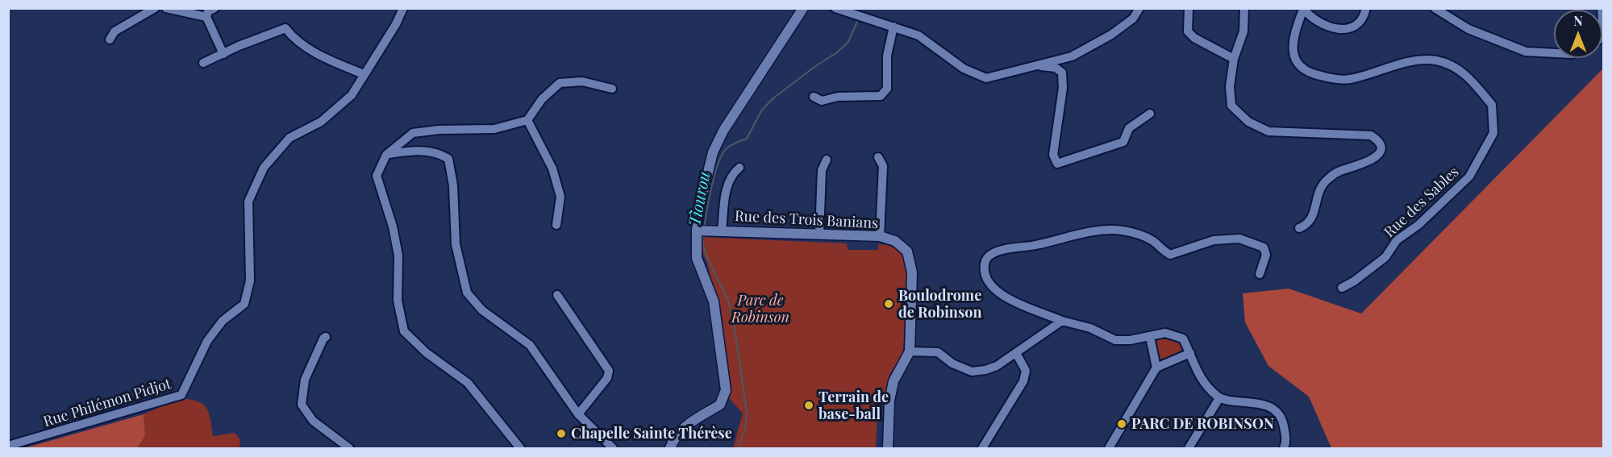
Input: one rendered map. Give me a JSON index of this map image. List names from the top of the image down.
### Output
{
  "streets": {
    "street": ["Rue des Sables", "Rue des Trois Banians", "Rue Philémon Pidjot"]
  },
  "water": ["Tiourou"],
  "parks": ["Parc de Robinson"],
  "places": [
    "Boulodrome de Robinson",
    "Terrain de base-ball",
    "PARC DE ROBINSON",
    "Chapelle Sainte Thérèse"
  ],
  "north": "top"
}
